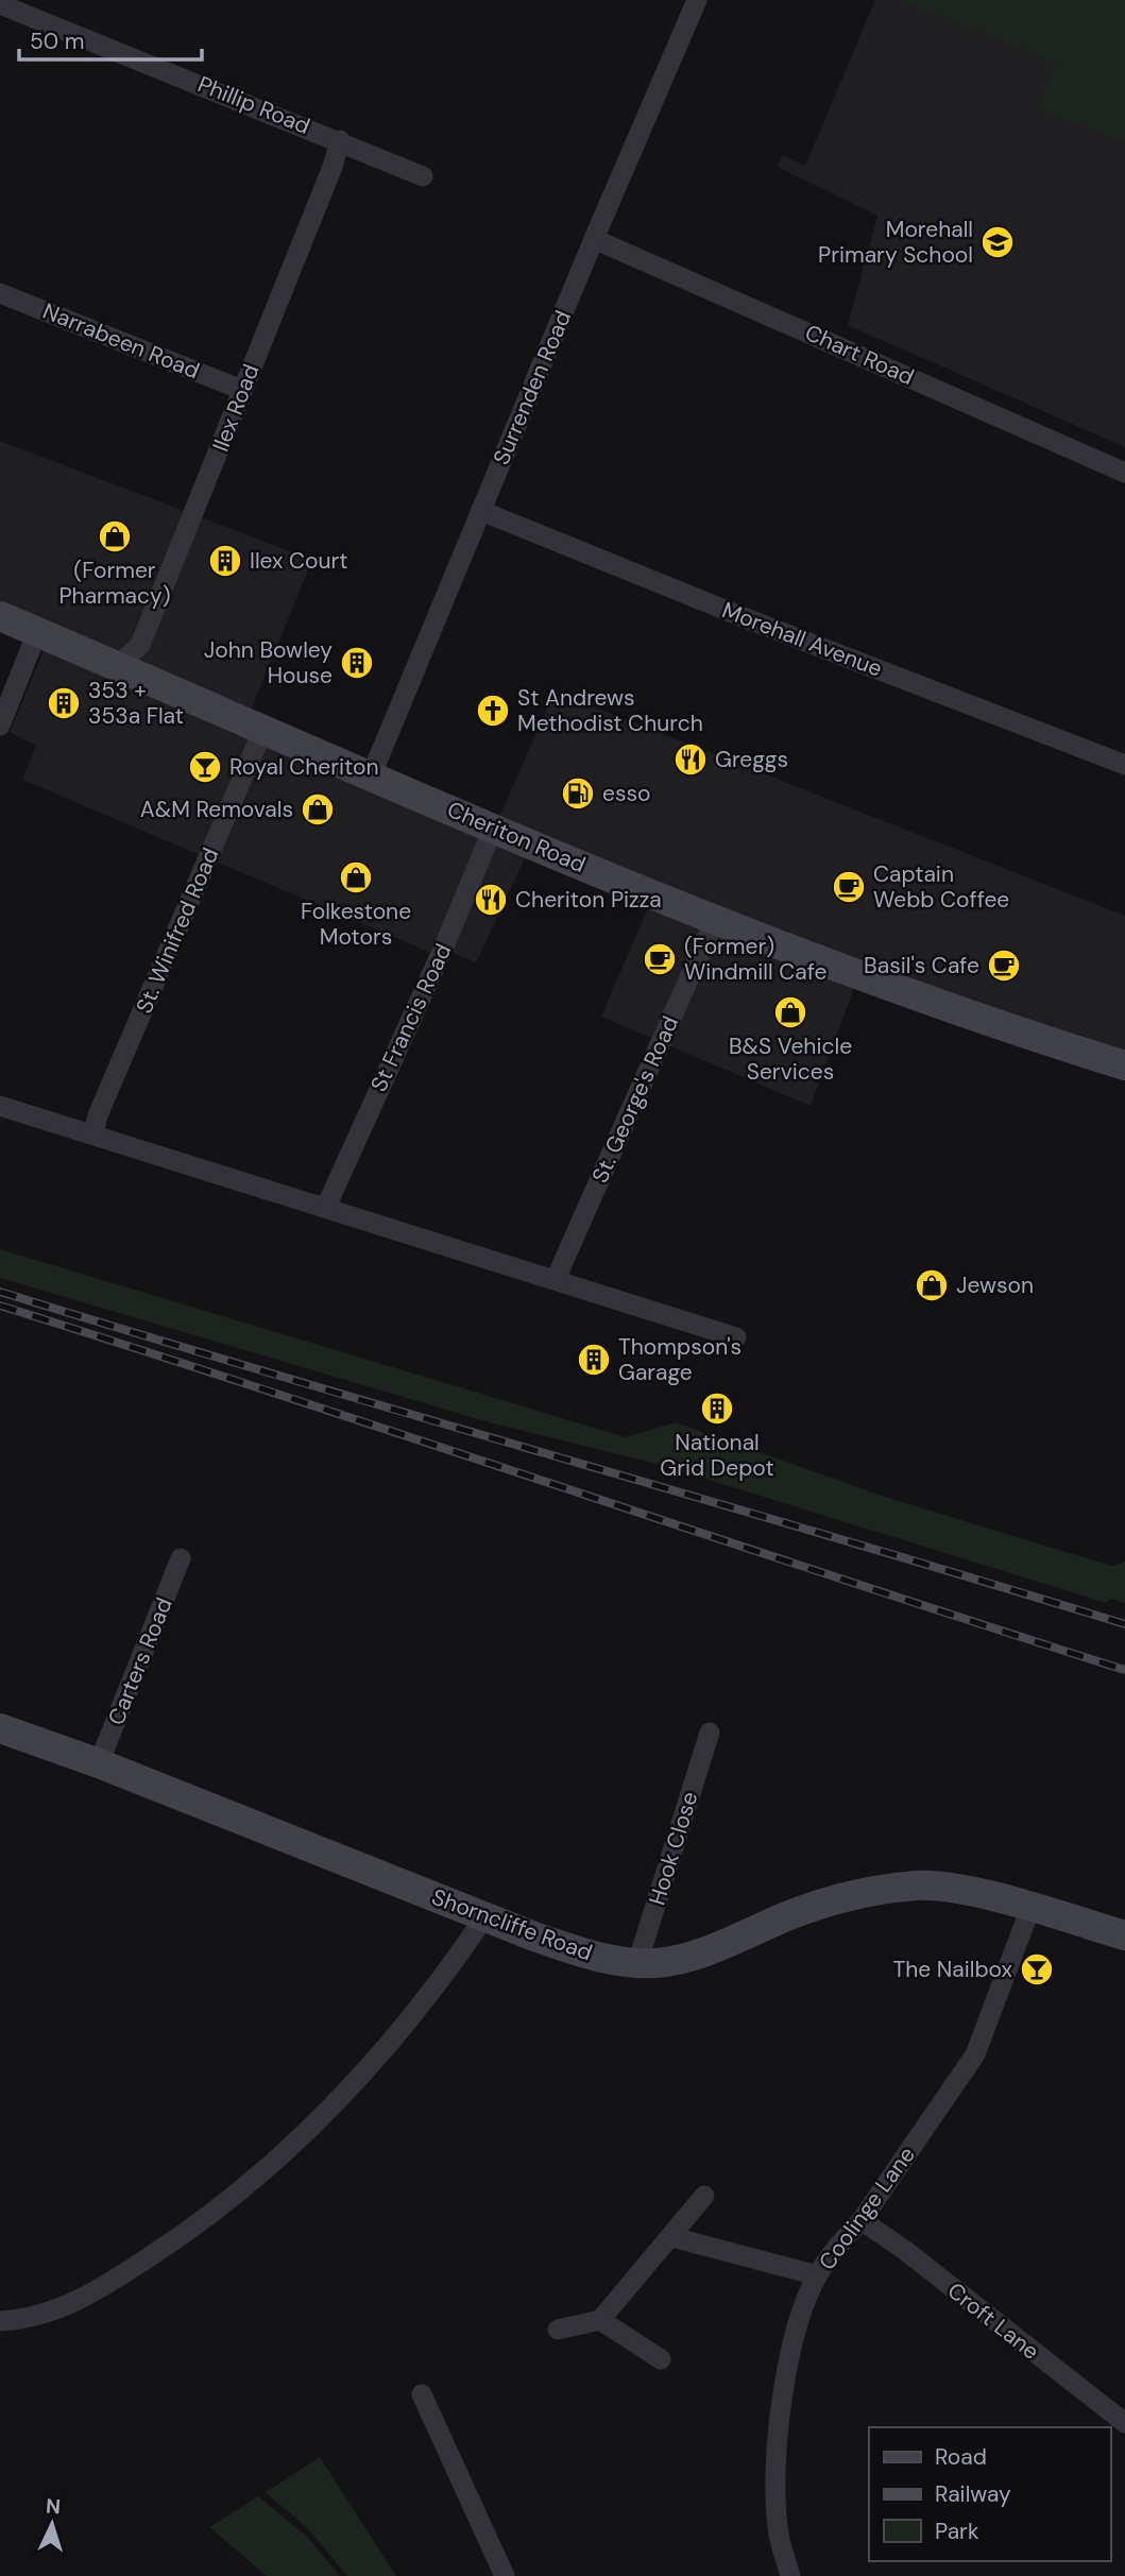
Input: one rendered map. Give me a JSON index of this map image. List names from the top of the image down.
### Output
{
  "streets": {
    "main road": ["Cheriton Road", "Shorncliffe Road"],
    "street": [
      "Phillip Road",
      "Narrabeen Road",
      "Chart Road",
      "Surrenden Road",
      "Ilex Road",
      "Morehall Avenue",
      "St. Winifred Road",
      "St Francis Road",
      "St. George's Road",
      "Carters Road",
      "Hook Close",
      "Coolinge Lane",
      "Croft Lane"
    ]
  },
  "crossings": [
    ["Phillip Road", "Ilex Road"],
    ["Narrabeen Road", "Ilex Road"],
    ["Chart Road", "Surrenden Road"],
    ["Surrenden Road", "Morehall Avenue"],
    ["Surrenden Road", "Cheriton Road"],
    ["Ilex Road", "Cheriton Road"],
    ["Cheriton Road", "St. Winifred Road"],
    ["Cheriton Road", "St Francis Road"],
    ["Cheriton Road", "St. George's Road"],
    ["Carters Road", "Shorncliffe Road"],
    ["Hook Close", "Shorncliffe Road"],
    ["Shorncliffe Road", "Coolinge Lane"],
    ["Coolinge Lane", "Croft Lane"]
  ],
  "places": {
    "school or university": ["Morehall Primary School"],
    "shop": [
      "(Former Pharmacy)",
      "A&M Removals",
      "Folkestone Motors",
      "B&S Vehicle Services",
      "Jewson"
    ],
    "building": [
      "Ilex Court",
      "John Bowley House",
      "353 + 353a Flat",
      "Thompson's Garage",
      "National Grid Depot"
    ],
    "church": ["St Andrews Methodist Church"],
    "restaurant": ["Greggs", "Cheriton Pizza"],
    "bar": ["Royal Cheriton", "The Nailbox"],
    "fuel station": ["esso"],
    "cafe": ["Captain Webb Coffee", "(Former) Windmill Cafe", "Basil's Cafe"]
  },
  "legend": ["Road", "Railway", "Park"],
  "scale_bar": "50 m",
  "north": "top"
}
